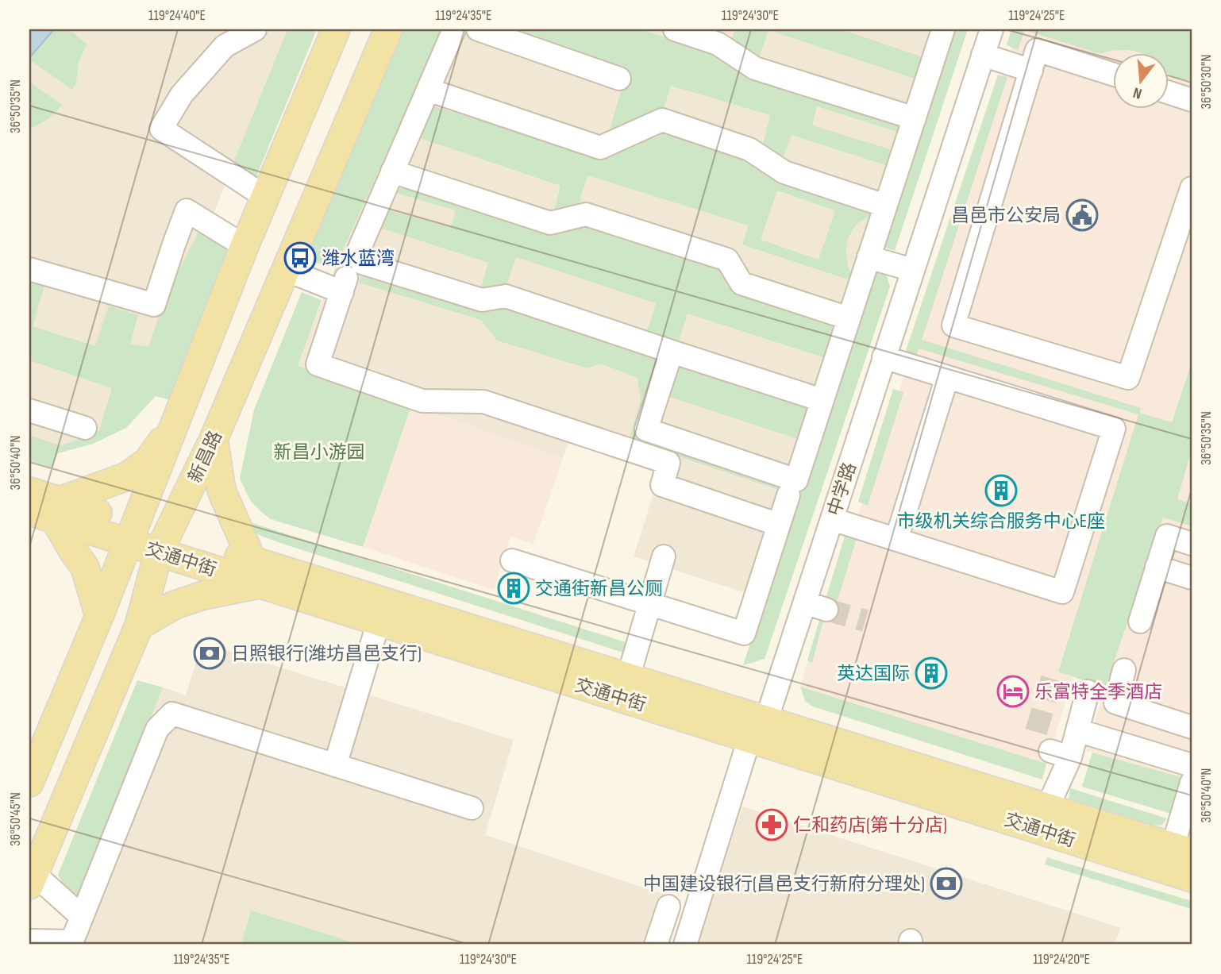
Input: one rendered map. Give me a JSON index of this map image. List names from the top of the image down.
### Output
{
  "streets": {
    "main road": ["新昌路", "交通中街"],
    "street": ["中学路"]
  },
  "crossings": [
    ["新昌路", "交通中街"],
    ["中学路", "交通中街"]
  ],
  "parks": ["新昌小游园"],
  "places": {
    "public building": ["昌邑市公安局"],
    "bus stop": ["潍水蓝湾"],
    "building": ["市级机关综合服务中心E座", "交通街新昌公厕", "英达国际"],
    "bank": ["日照银行(潍坊昌邑支行)", "中国建设银行(昌邑支行新府分理处)"],
    "hotel": ["乐富特全季酒店"],
    "pharmacy": ["仁和药店(第十分店)"]
  },
  "north": "bottom",
  "coordinates": [
    "119°24'40\"E",
    "119°24'35\"E",
    "119°24'30\"E",
    "119°24'25\"E",
    "36°50'30\"N",
    "36°50'35\"N",
    "36°50'40\"N",
    "36°50'45\"N",
    "119°24'20\"E"
  ]
}
